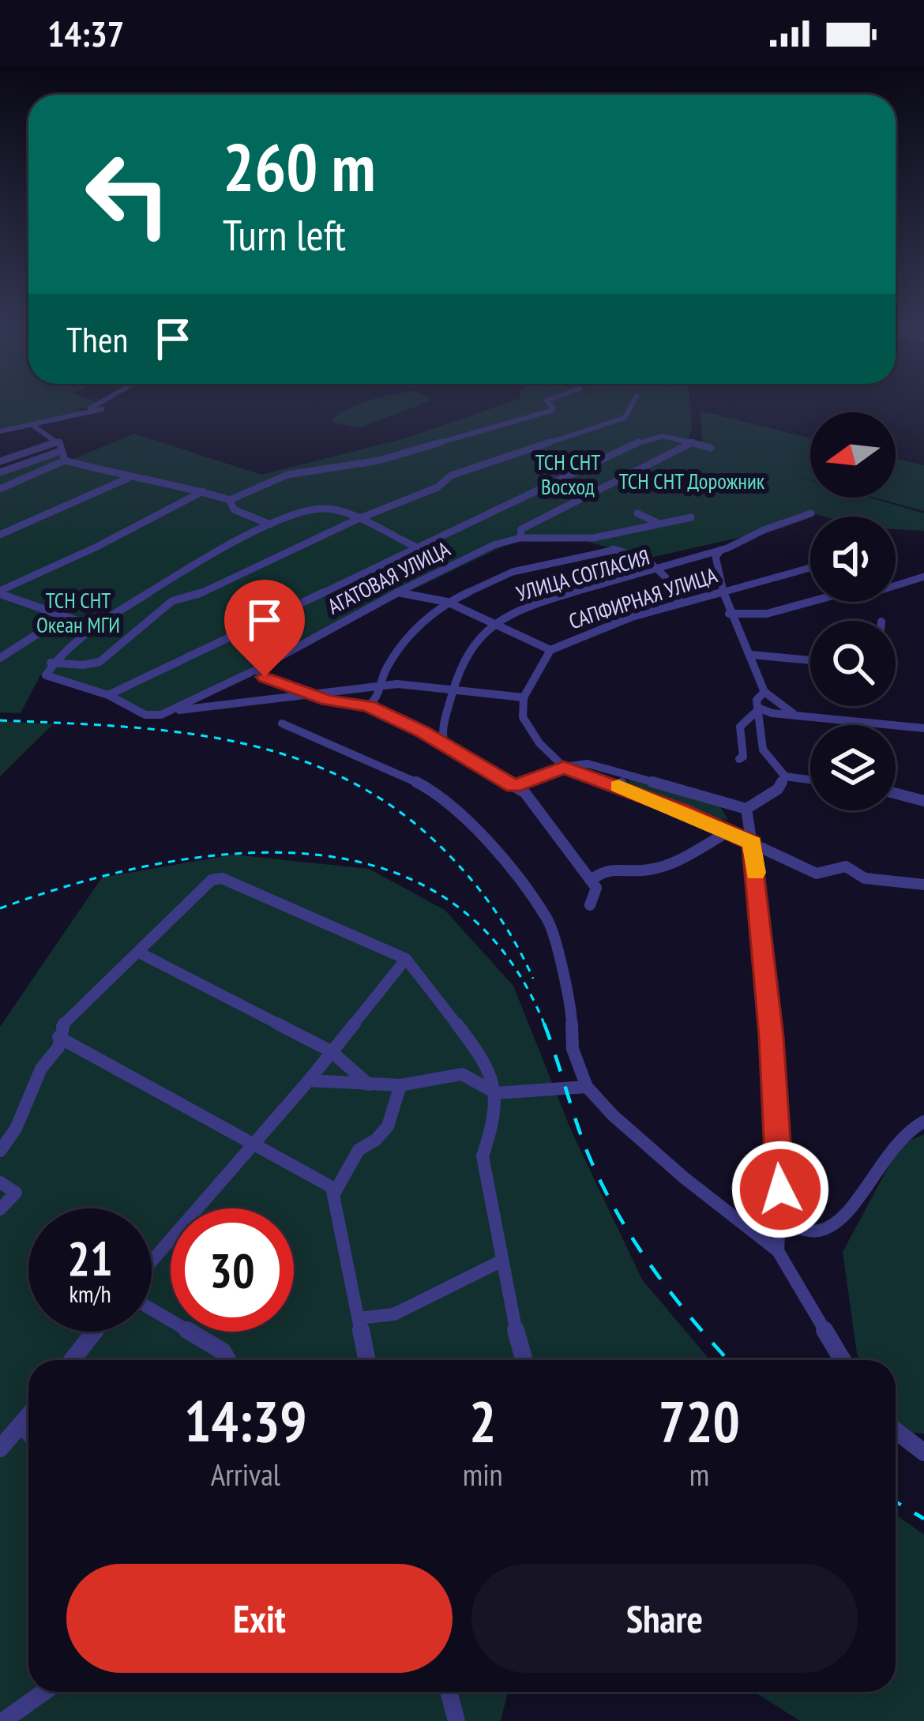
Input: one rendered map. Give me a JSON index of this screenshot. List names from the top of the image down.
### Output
{
  "streets": {
    "street": ["УЛИЦА СОГЛАСИЯ", "АГАТОВАЯ УЛИЦА", "САПФИРНАЯ УЛИЦА"]
  },
  "parks": ["ТСН СНТ Восход", "ТСН СНТ Дорожник", "ТСН СНТ Океан МГИ"],
  "north": "left",
  "page": {
    "status": "14:37",
    "turn": ["260 m", "Turn left"],
    "then": "Then",
    "speed": "21 km/h",
    "limit": "30",
    "eta": [
      "14:39",
      "Arrival",
      "2",
      "min",
      "720",
      "m"
    ],
    "buttons": ["Exit", "Share"]
  }
}
